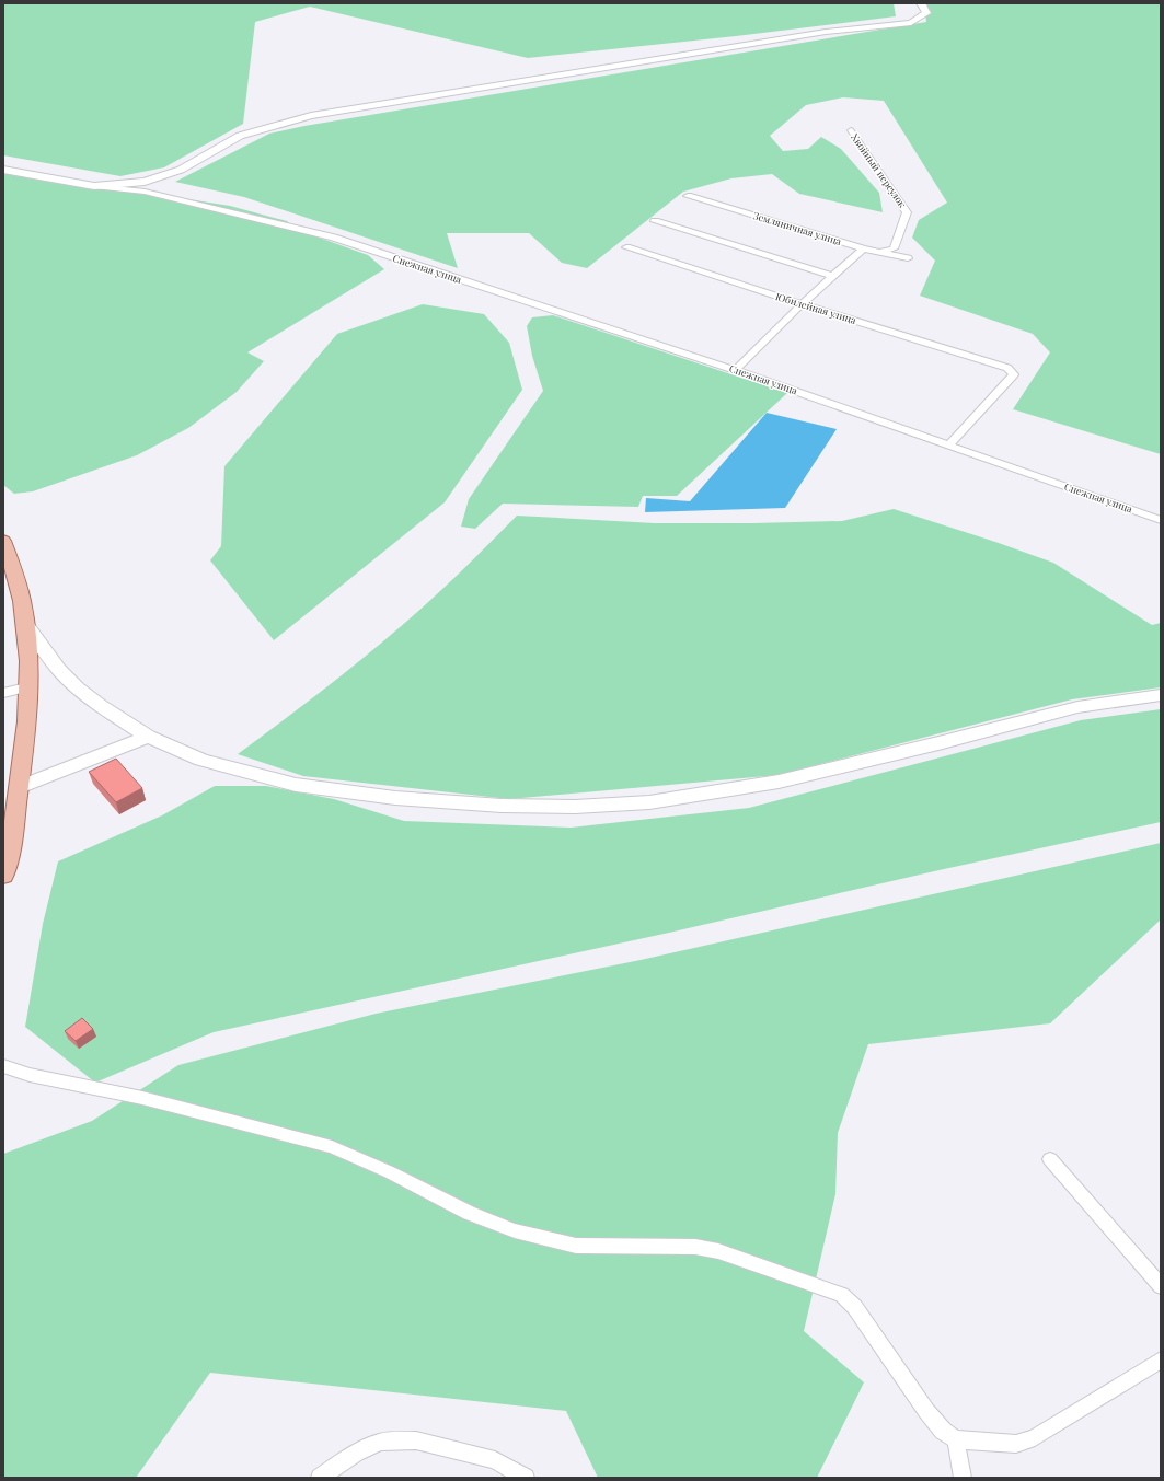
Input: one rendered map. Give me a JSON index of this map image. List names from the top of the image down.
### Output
{
  "streets": {
    "street": [
      "Хвойный переулок",
      "Земляничная улица",
      "Снежная улица",
      "Юбилейная улица"
    ]
  },
  "crossings": [
    ["Хвойный переулок", "Земляничная улица"],
    ["Снежная улица", "Юбилейная улица"]
  ]
}
